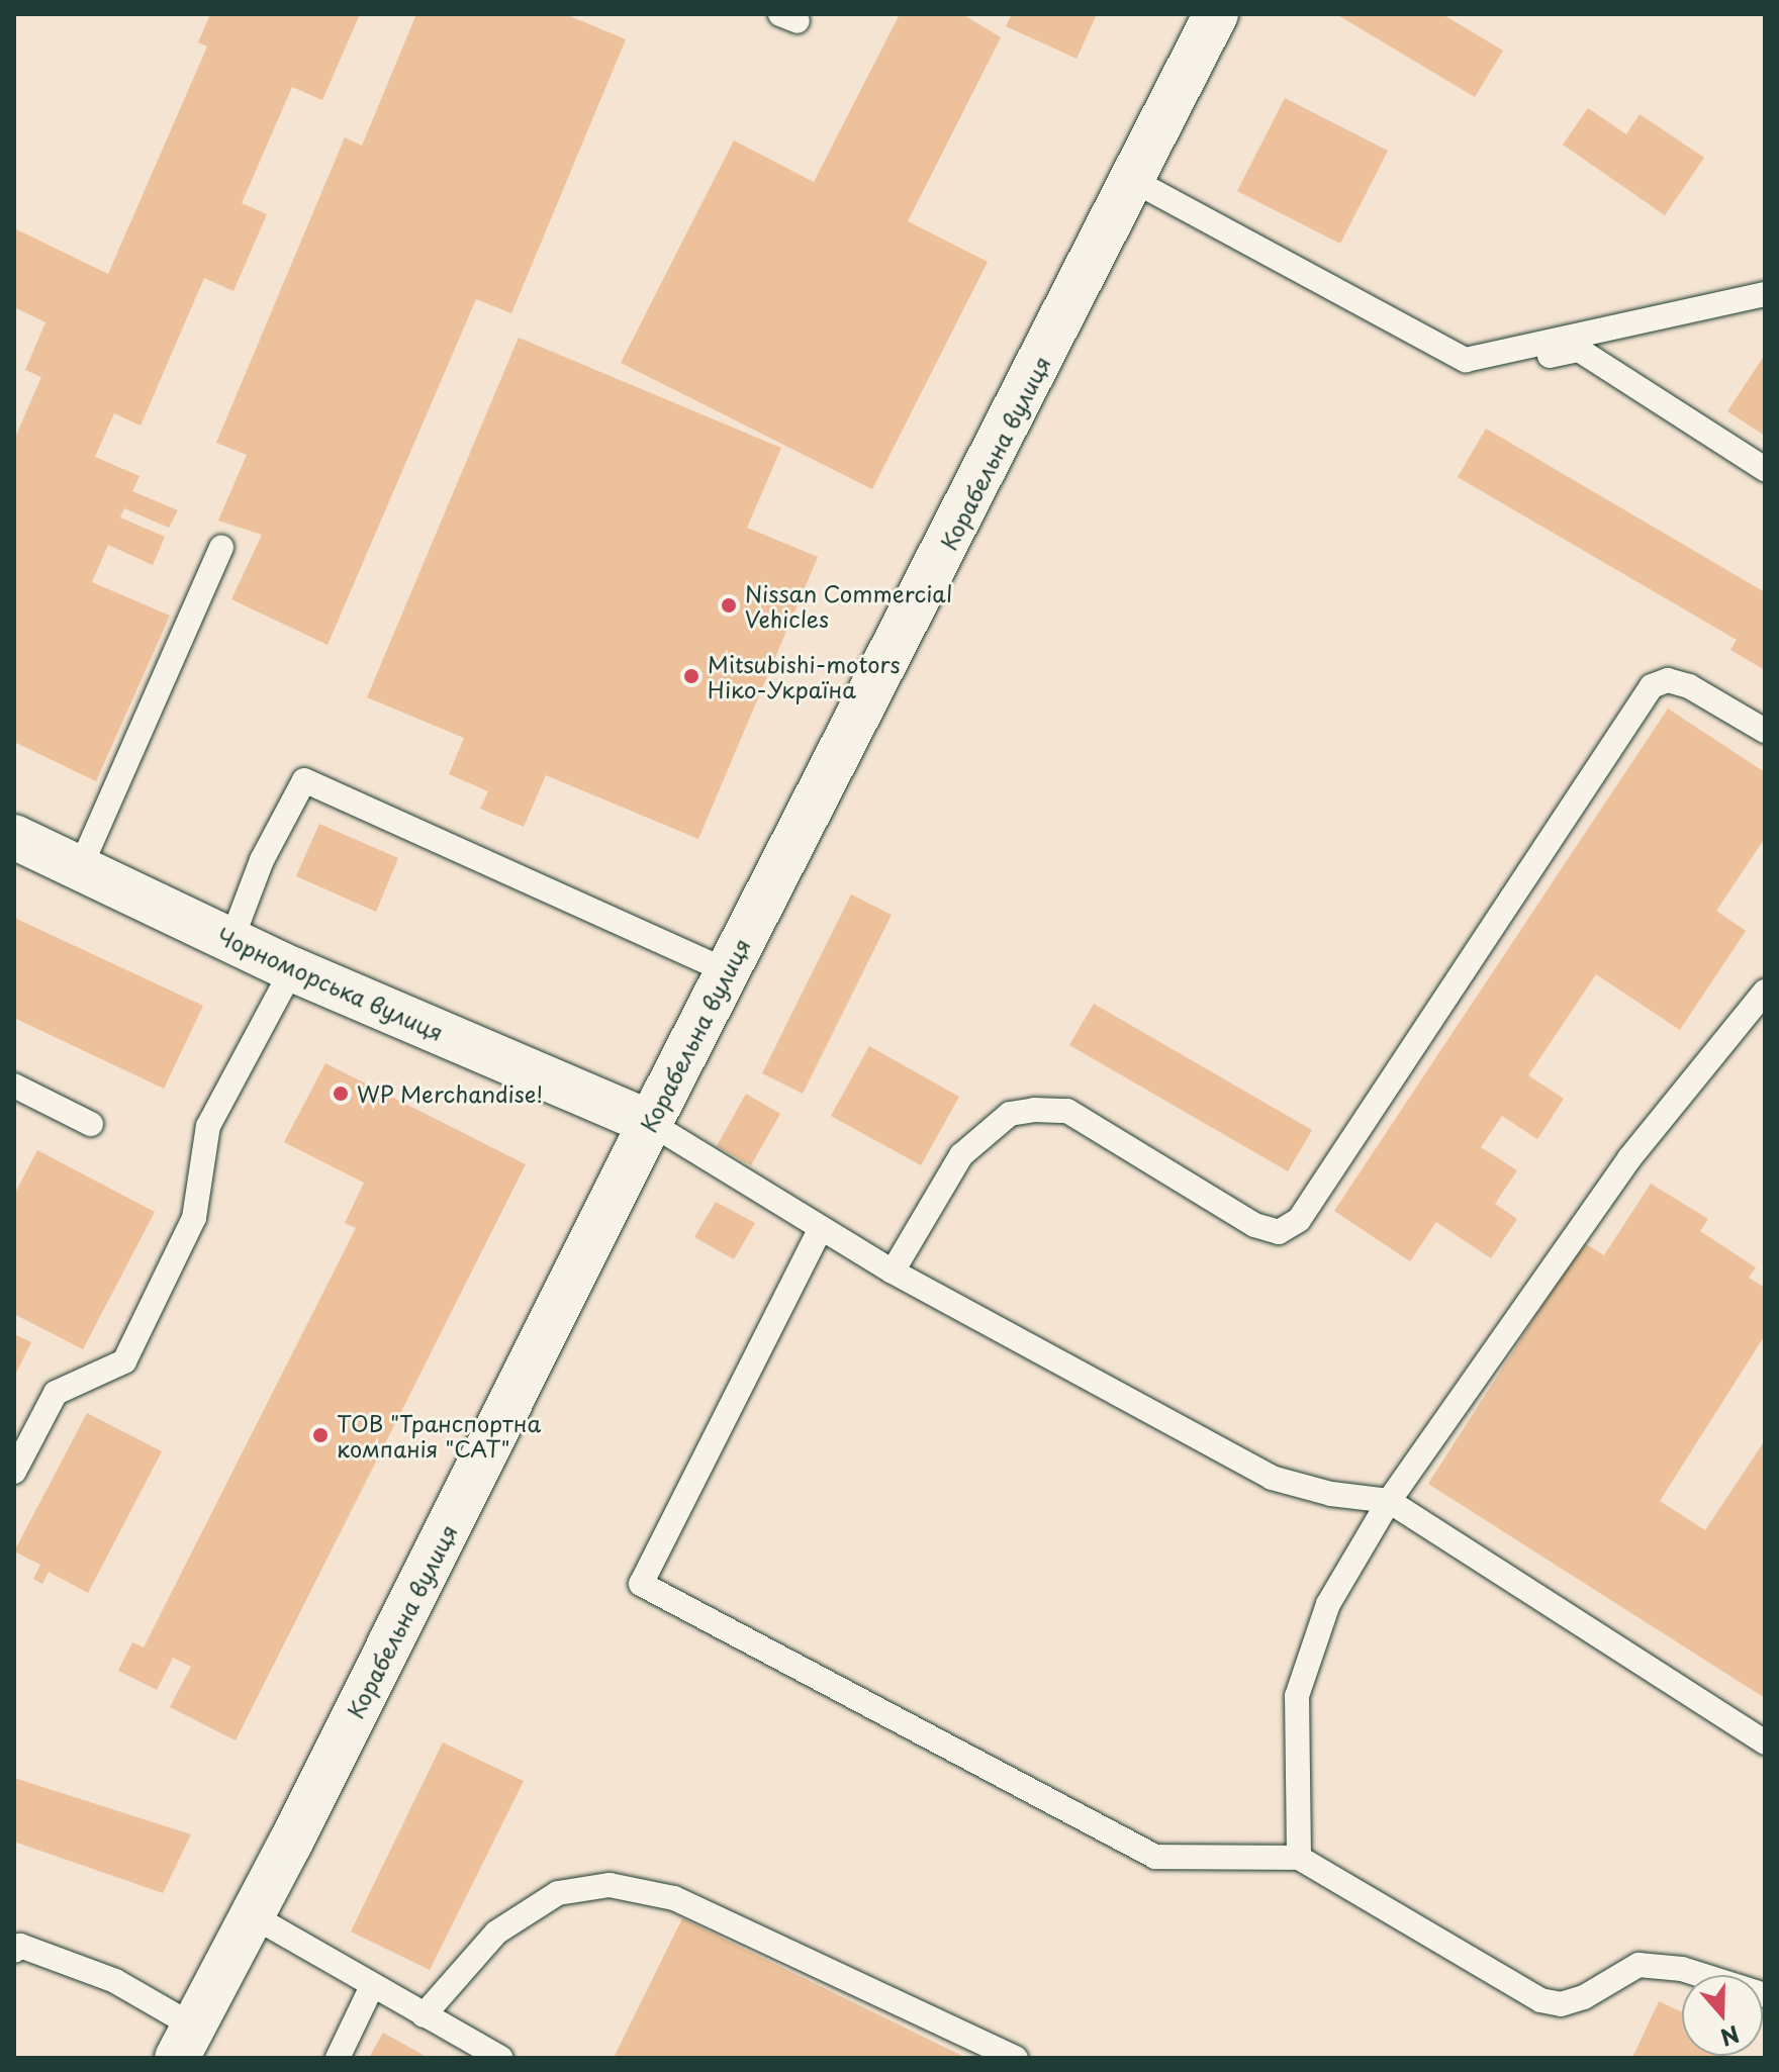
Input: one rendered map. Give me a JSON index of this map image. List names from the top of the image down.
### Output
{
  "streets": {
    "street": ["Корабельна вулиця", "Чорноморська вулиця"]
  },
  "crossings": [
    ["Корабельна вулиця", "Чорноморська вулиця"]
  ],
  "places": [
    "Nissan Commercial Vehicles",
    "Mitsubishi-motors Ніко-Україна",
    "WP Merchandise!",
    "ТОВ \"Транспортна компанія \"САТ\""
  ],
  "north": "bottom"
}
